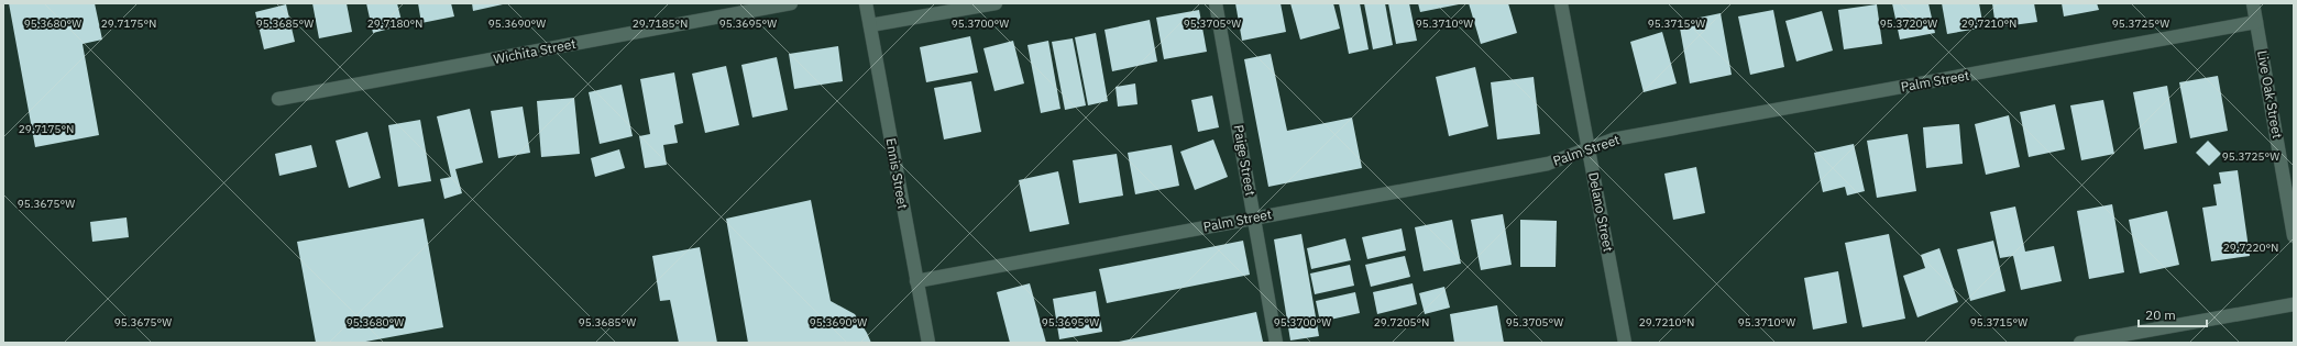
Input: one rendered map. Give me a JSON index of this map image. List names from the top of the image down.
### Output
{
  "streets": {
    "street": [
      "Wichita Street",
      "Palm Street",
      "Live Oak Street",
      "Paige Street",
      "Ennis Street",
      "Delano Street"
    ]
  },
  "crossings": [
    ["Palm Street", "Live Oak Street"],
    ["Palm Street", "Paige Street"],
    ["Palm Street", "Ennis Street"],
    ["Palm Street", "Delano Street"]
  ],
  "scale_bar": "20 m",
  "coordinates": [
    "95.3705°W",
    "95.3715°W",
    "95.3680°W",
    "29.7175°N",
    "95.3685°W",
    "29.7180°N",
    "95.3690°W",
    "29.7185°N",
    "95.3695°W",
    "95.3700°W",
    "95.3710°W",
    "95.3720°W",
    "29.7210°N",
    "95.3725°W",
    "95.3675°W",
    "29.7220°N",
    "29.7205°N"
  ]
}
